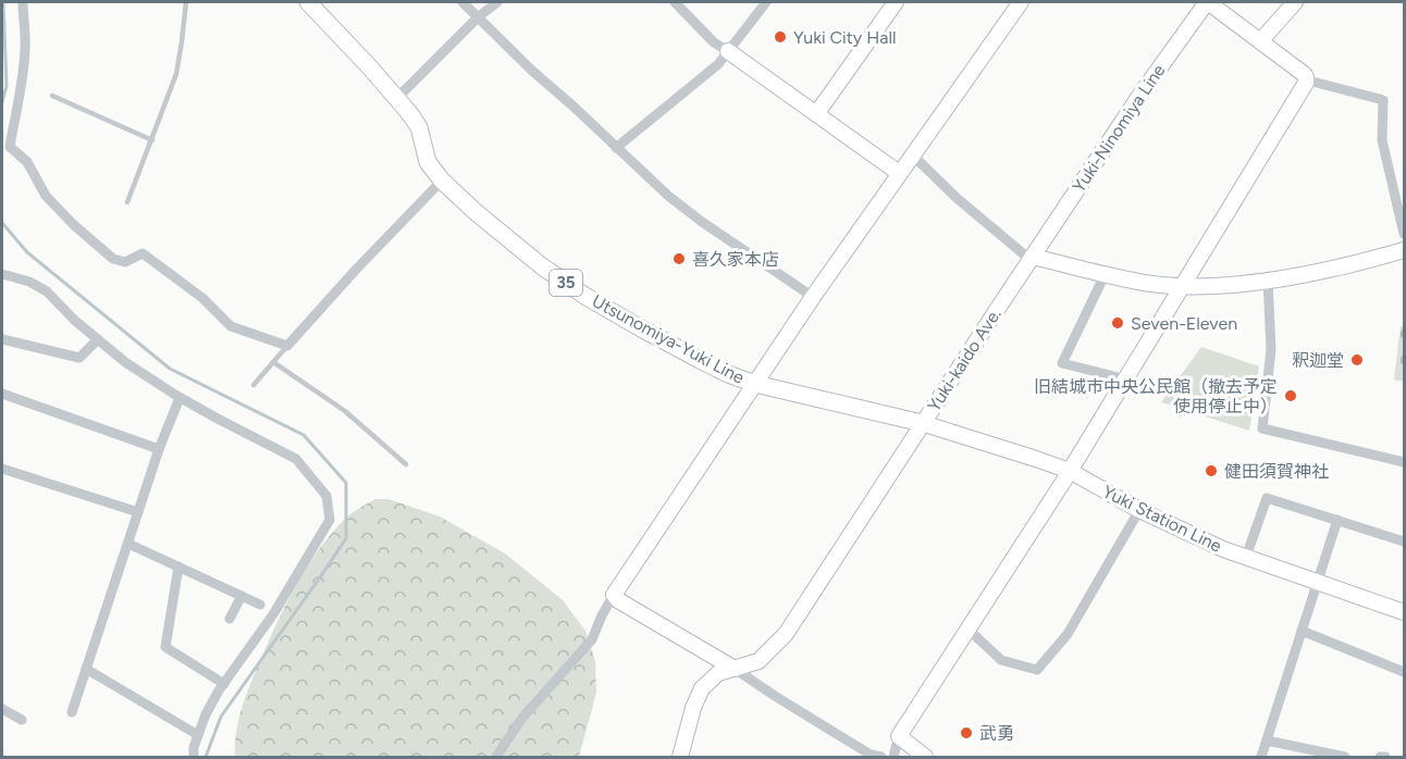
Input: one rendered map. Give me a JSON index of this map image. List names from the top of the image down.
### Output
{
  "streets": {
    "main road": ["35", "Utsunomiya-Yuki Line"],
    "street": ["Yuki-Ninomiya Line", "Yuki-kaido Ave.", "Yuki Station Line"]
  },
  "crossings": [
    ["Yuki-Ninomiya Line", "Yuki-kaido Ave."],
    ["Utsunomiya-Yuki Line", "Yuki-kaido Ave."],
    ["Utsunomiya-Yuki Line", "Yuki Station Line"],
    ["Yuki-kaido Ave.", "Yuki Station Line"]
  ],
  "places": [
    "Yuki City Hall",
    "喜久家本店",
    "Seven-Eleven",
    "釈迦堂",
    "旧結城市中央公民館（撤去予定 使用停止中）",
    "健田須賀神社",
    "武勇"
  ]
}
